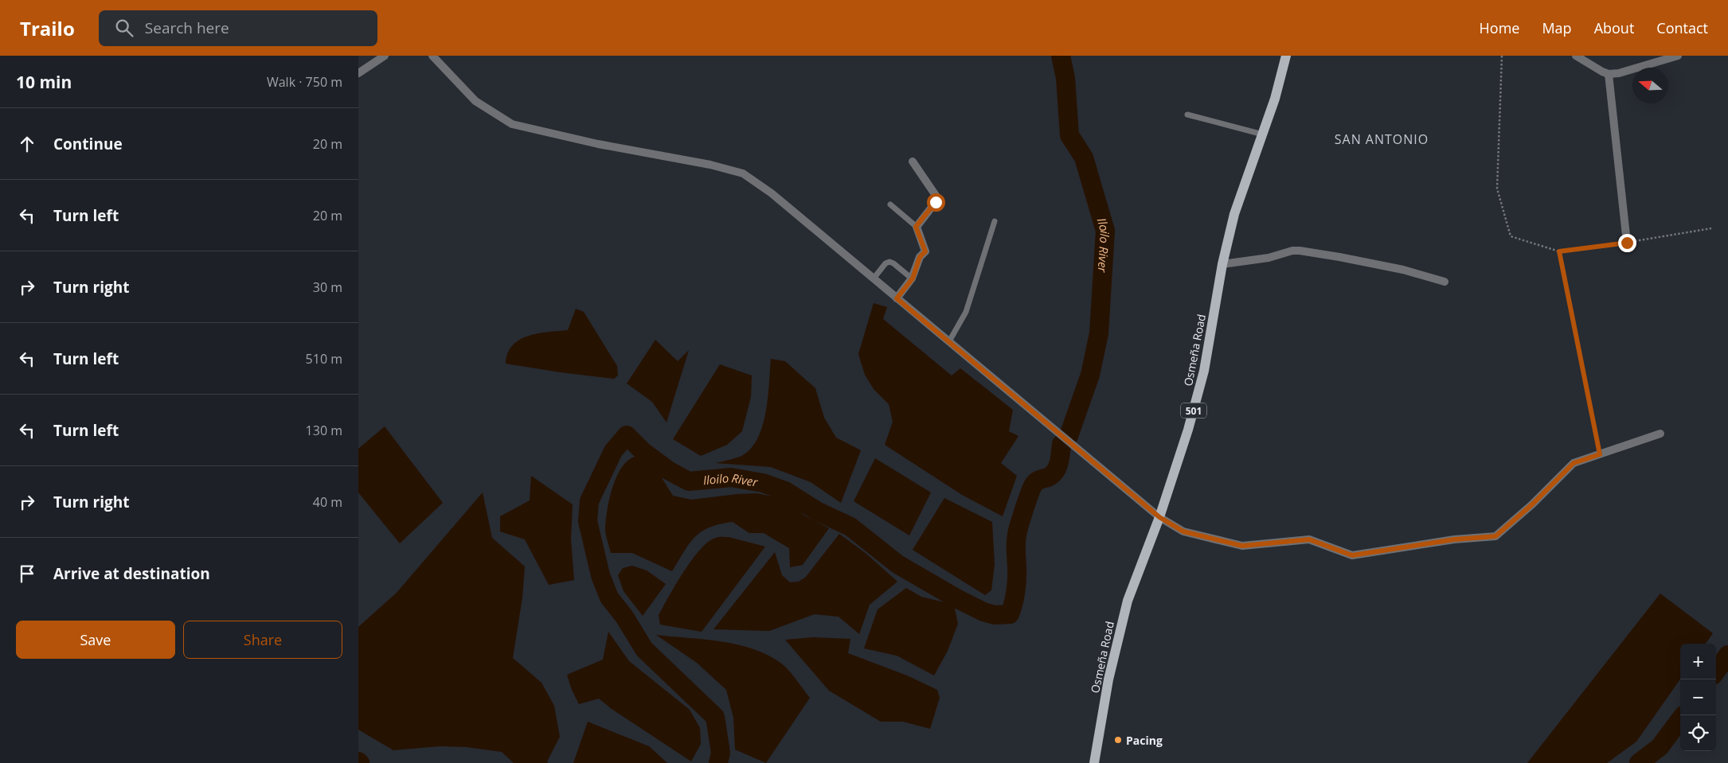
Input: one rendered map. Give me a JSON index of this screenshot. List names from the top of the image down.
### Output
{
  "streets": {
    "main road": ["Osmeña Road", "501"]
  },
  "districts": ["SAN ANTONIO"],
  "water": ["Iloilo River"],
  "places": ["Pacing"],
  "north": "left",
  "page": {
    "header": "Trailo",
    "search": "Search here",
    "nav": [
      "Home",
      "Map",
      "About",
      "Contact"
    ],
    "heading": ["10 min", "Walk · 750 m"],
    "list": [
      ["Continue", "20 m"],
      ["Turn left", "20 m"],
      ["Turn right", "30 m"],
      ["Turn left", "510 m"],
      ["Turn left", "130 m"],
      ["Turn right", "40 m"],
      "Arrive at destination"
    ],
    "buttons": ["Save", "Share"],
    "map_buttons": ["+", "−"]
  }
}
